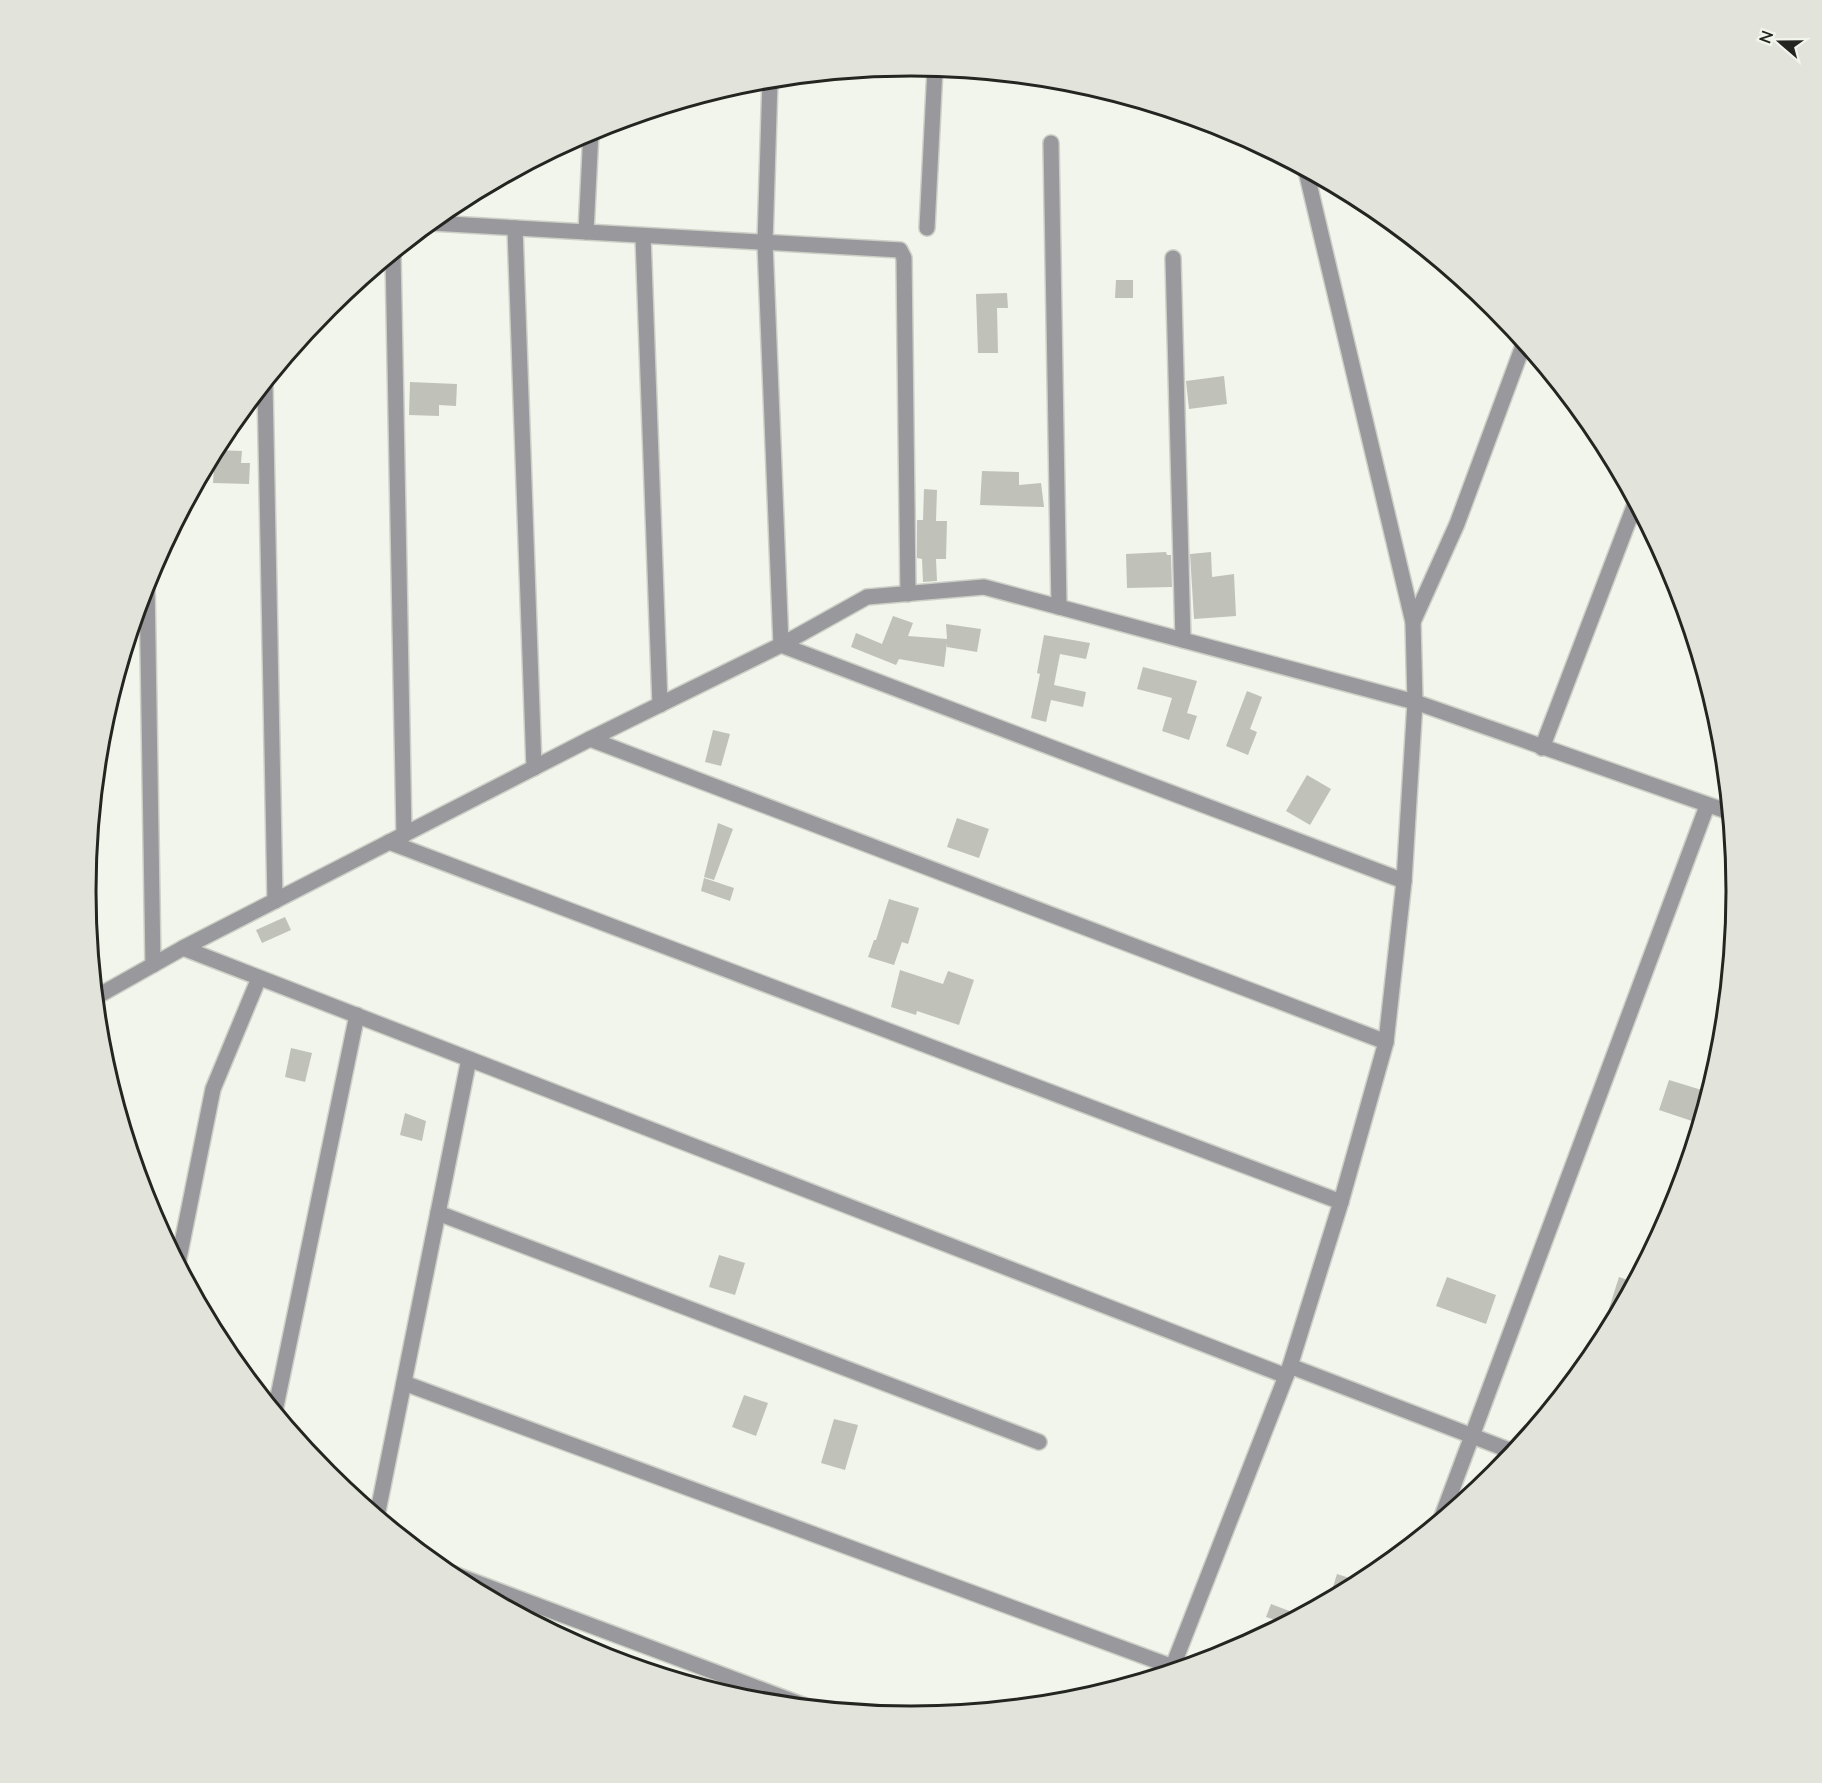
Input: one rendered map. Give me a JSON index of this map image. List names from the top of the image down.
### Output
{
  "north": "left"
}
